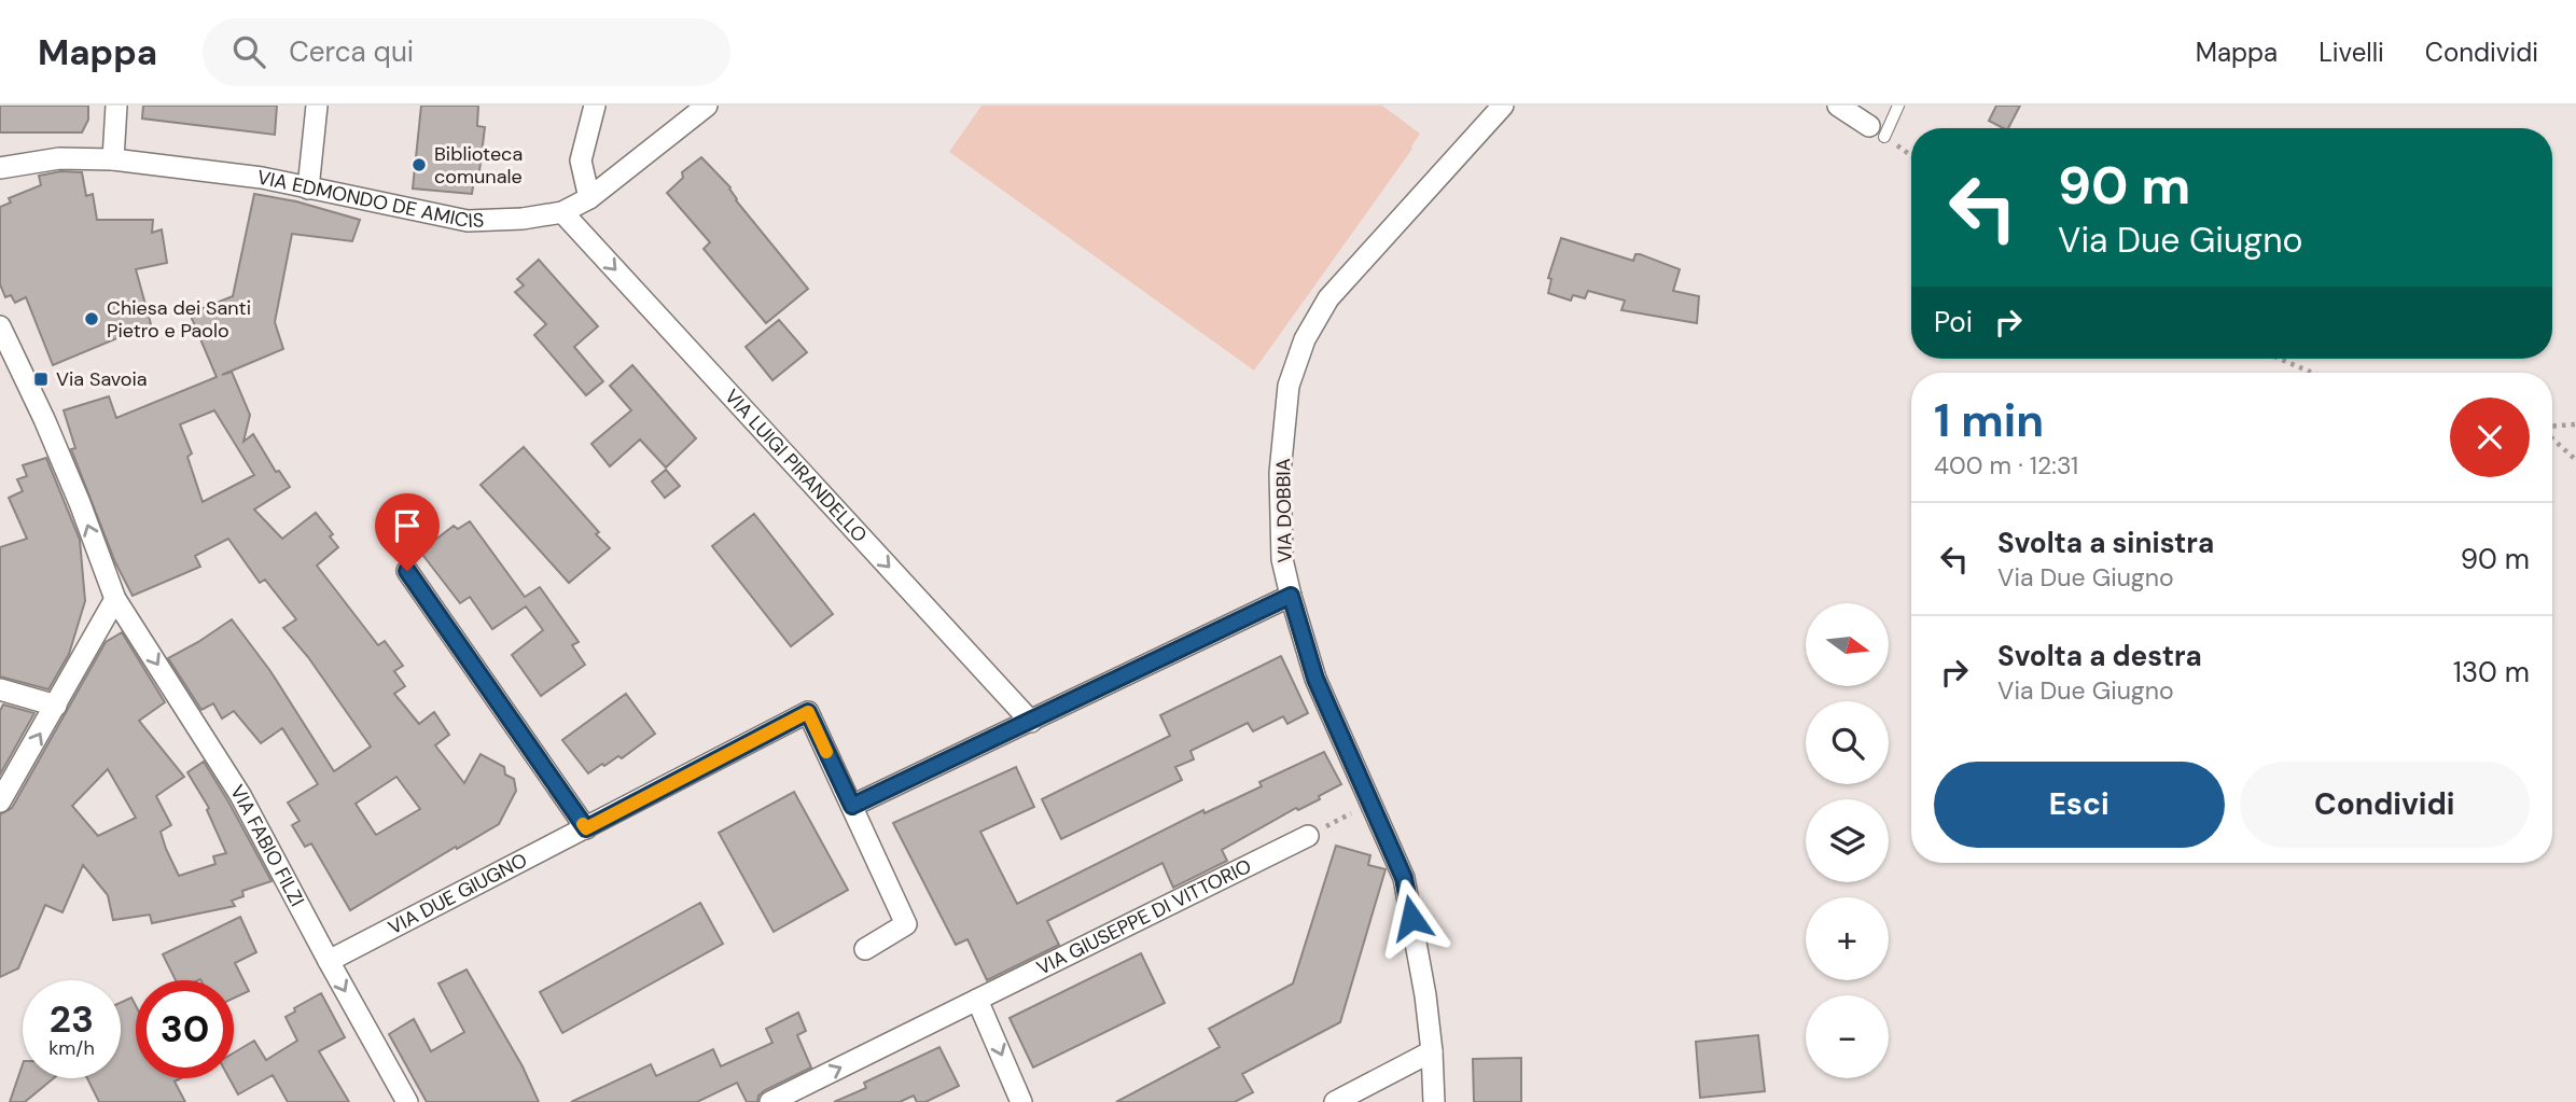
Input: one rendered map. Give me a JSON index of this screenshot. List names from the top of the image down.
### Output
{
  "streets": {
    "street": [
      "VIA EDMONDO DE AMICIS",
      "VIA LUIGI PIRANDELLO",
      "VIA DOBBIA",
      "VIA FABIO FILZI",
      "VIA DUE GIUGNO",
      "VIA GIUSEPPE DI VITTORIO"
    ]
  },
  "crossings": [
    ["VIA EDMONDO DE AMICIS", "VIA LUIGI PIRANDELLO"],
    ["VIA FABIO FILZI", "VIA DUE GIUGNO"]
  ],
  "one_way": ["VIA LUIGI PIRANDELLO", "VIA FABIO FILZI", "VIA GIUSEPPE DI VITTORIO"],
  "places": {
    "other": ["Biblioteca comunale", "Chiesa dei Santi Pietro e Paolo"],
    "transit": ["Via Savoia"]
  },
  "north": "right",
  "page": {
    "header": "Mappa",
    "search": "Cerca qui",
    "nav": ["Mappa", "Livelli", "Condividi"],
    "turn": ["90 m", "Via Due Giugno"],
    "then": "Poi",
    "heading": ["1 min", "400 m · 12:31"],
    "list": [
      {
        "name": "Svolta a sinistra",
        "note": "Via Due Giugno",
        "value": "90 m"
      },
      {
        "name": "Svolta a destra",
        "note": "Via Due Giugno",
        "value": "130 m"
      }
    ],
    "map_buttons": ["+", "−"],
    "buttons": ["Esci", "Condividi"],
    "speed": "23 km/h",
    "limit": "30"
  }
}
